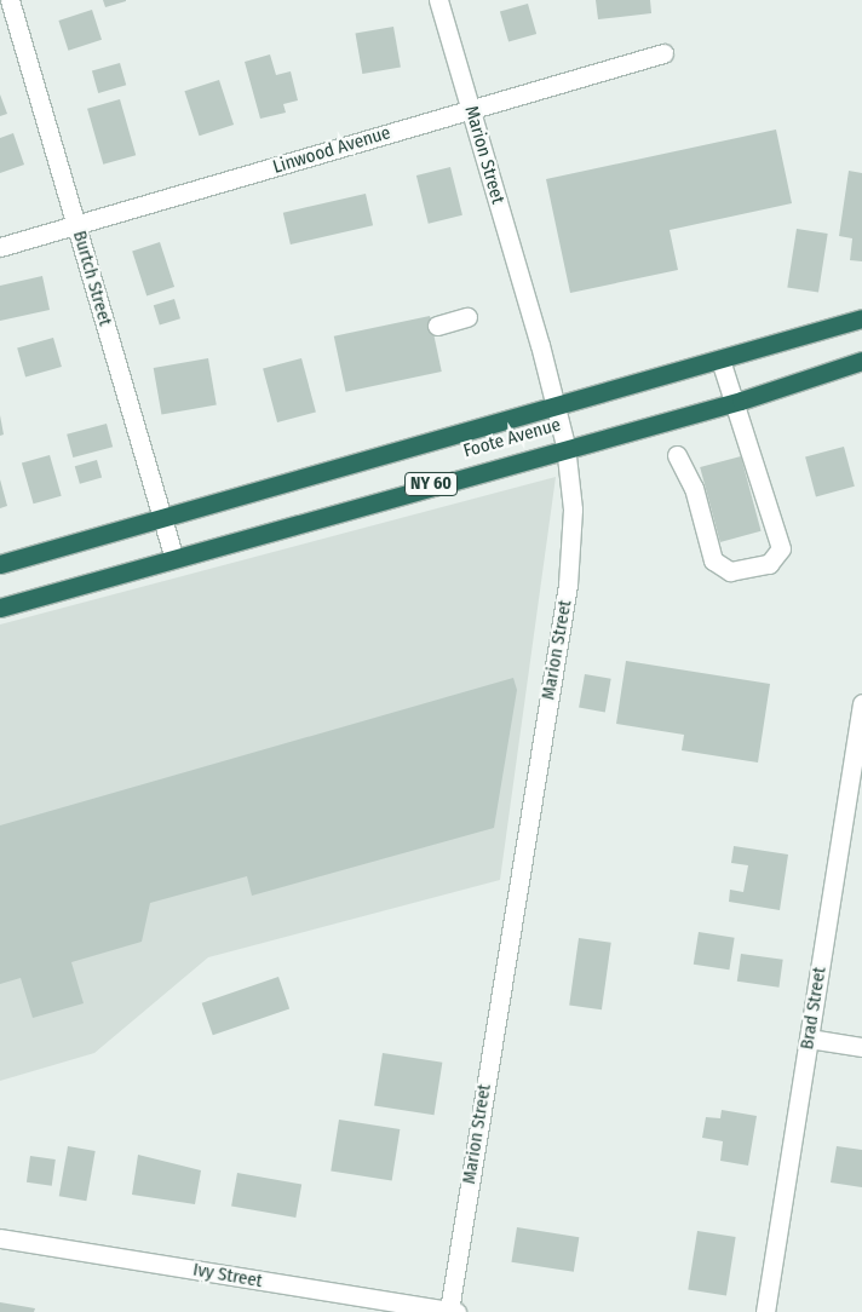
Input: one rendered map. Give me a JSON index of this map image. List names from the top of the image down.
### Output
{
  "streets": {
    "highway": ["Foote Avenue", "NY 60"],
    "street": [
      "Linwood Avenue",
      "Marion Street",
      "Burtch Street",
      "Brad Street",
      "Ivy Street"
    ]
  },
  "crossings": [
    ["Linwood Avenue", "Marion Street"],
    ["Linwood Avenue", "Burtch Street"],
    ["Marion Street", "Foote Avenue"],
    ["Marion Street", "Ivy Street"],
    ["Burtch Street", "Foote Avenue"]
  ]
}
